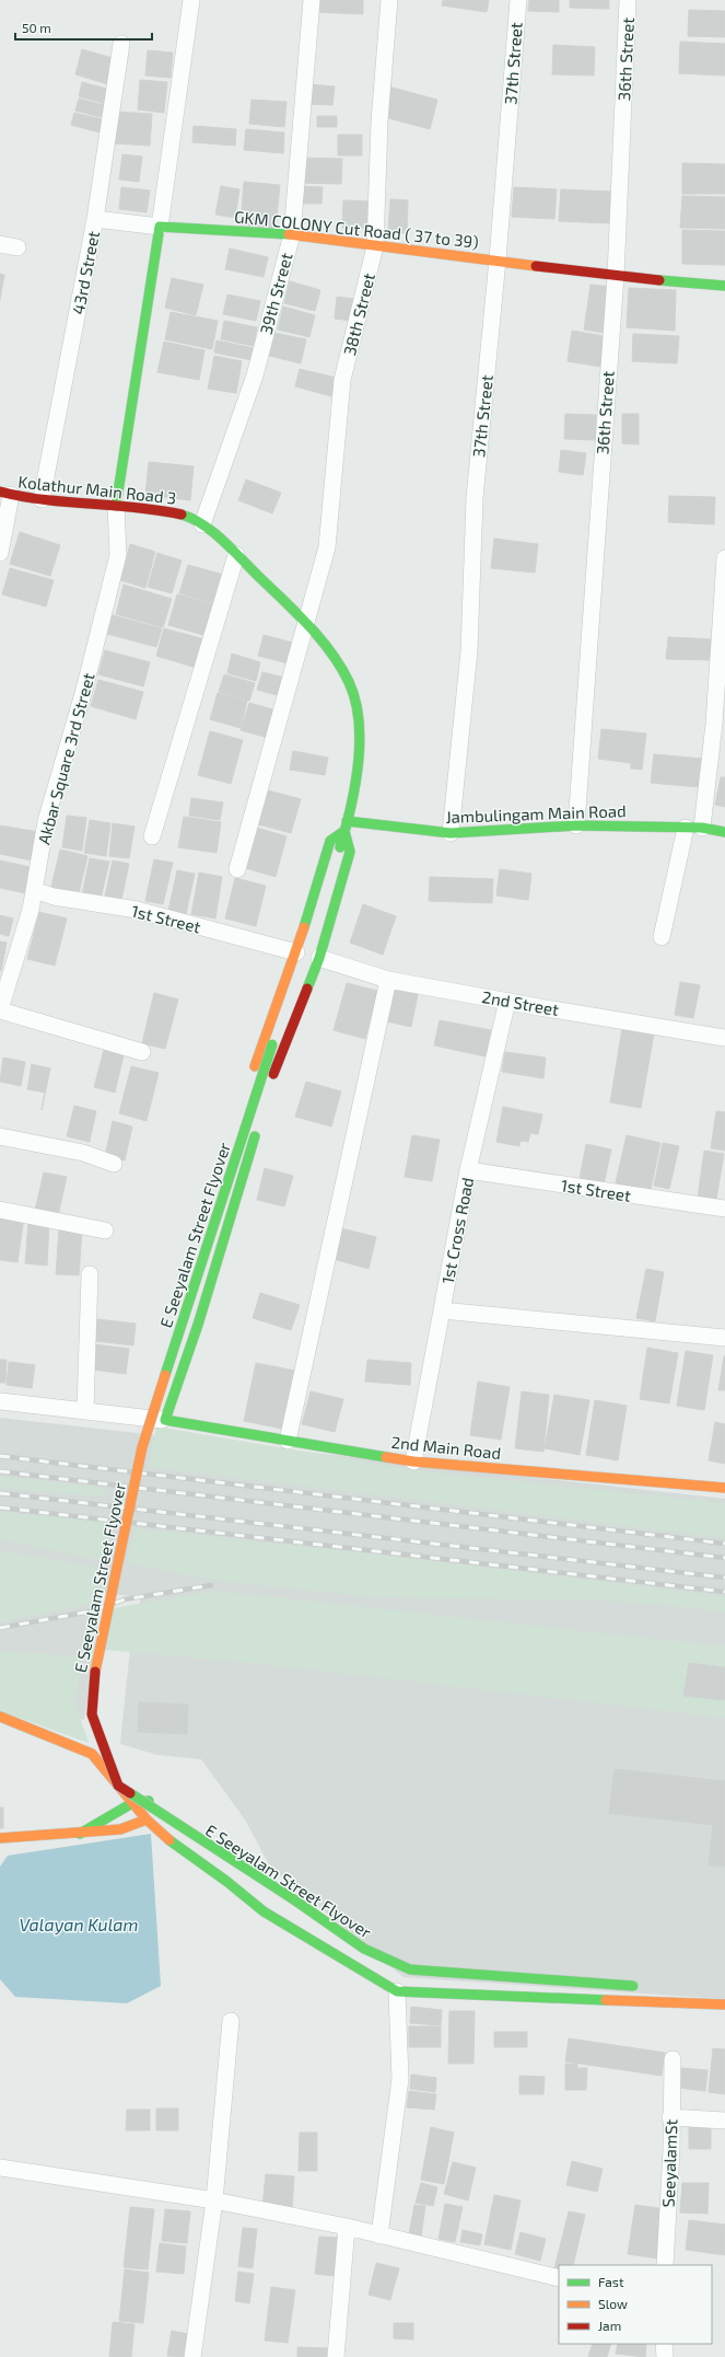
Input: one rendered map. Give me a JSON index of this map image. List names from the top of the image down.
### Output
{
  "streets": {
    "street": [
      "36th Street",
      "37th Street",
      "GKM COLONY Cut Road ( 37 to 39)",
      "43rd Street",
      "39th Street",
      "38th Street",
      "Kolathur Main Road 3",
      "Akbar Square 3rd Street",
      "Jambulingam Main Road",
      "1st Street",
      "2nd Street",
      "1st Cross Road",
      "E Seeyalam Street Flyover",
      "2nd Main Road",
      "SeeyalamSt"
    ]
  },
  "crossings": [
    ["36th Street", "GKM COLONY Cut Road ( 37 to 39)"],
    ["36th Street", "Jambulingam Main Road"],
    ["37th Street", "GKM COLONY Cut Road ( 37 to 39)"],
    ["37th Street", "Jambulingam Main Road"],
    ["GKM COLONY Cut Road ( 37 to 39)", "39th Street"],
    ["GKM COLONY Cut Road ( 37 to 39)", "38th Street"],
    ["43rd Street", "Kolathur Main Road 3"],
    ["39th Street", "Kolathur Main Road 3"],
    ["38th Street", "Kolathur Main Road 3"],
    ["Kolathur Main Road 3", "Akbar Square 3rd Street"],
    ["Kolathur Main Road 3", "Jambulingam Main Road"],
    ["Akbar Square 3rd Street", "1st Street"],
    ["1st Street", "2nd Street"],
    ["1st Street", "1st Cross Road"],
    ["2nd Street", "1st Cross Road"],
    ["1st Cross Road", "2nd Main Road"]
  ],
  "water": ["Valayan Kulam"],
  "legend": ["Fast", "Slow", "Jam"],
  "scale_bar": "50 m"
}
